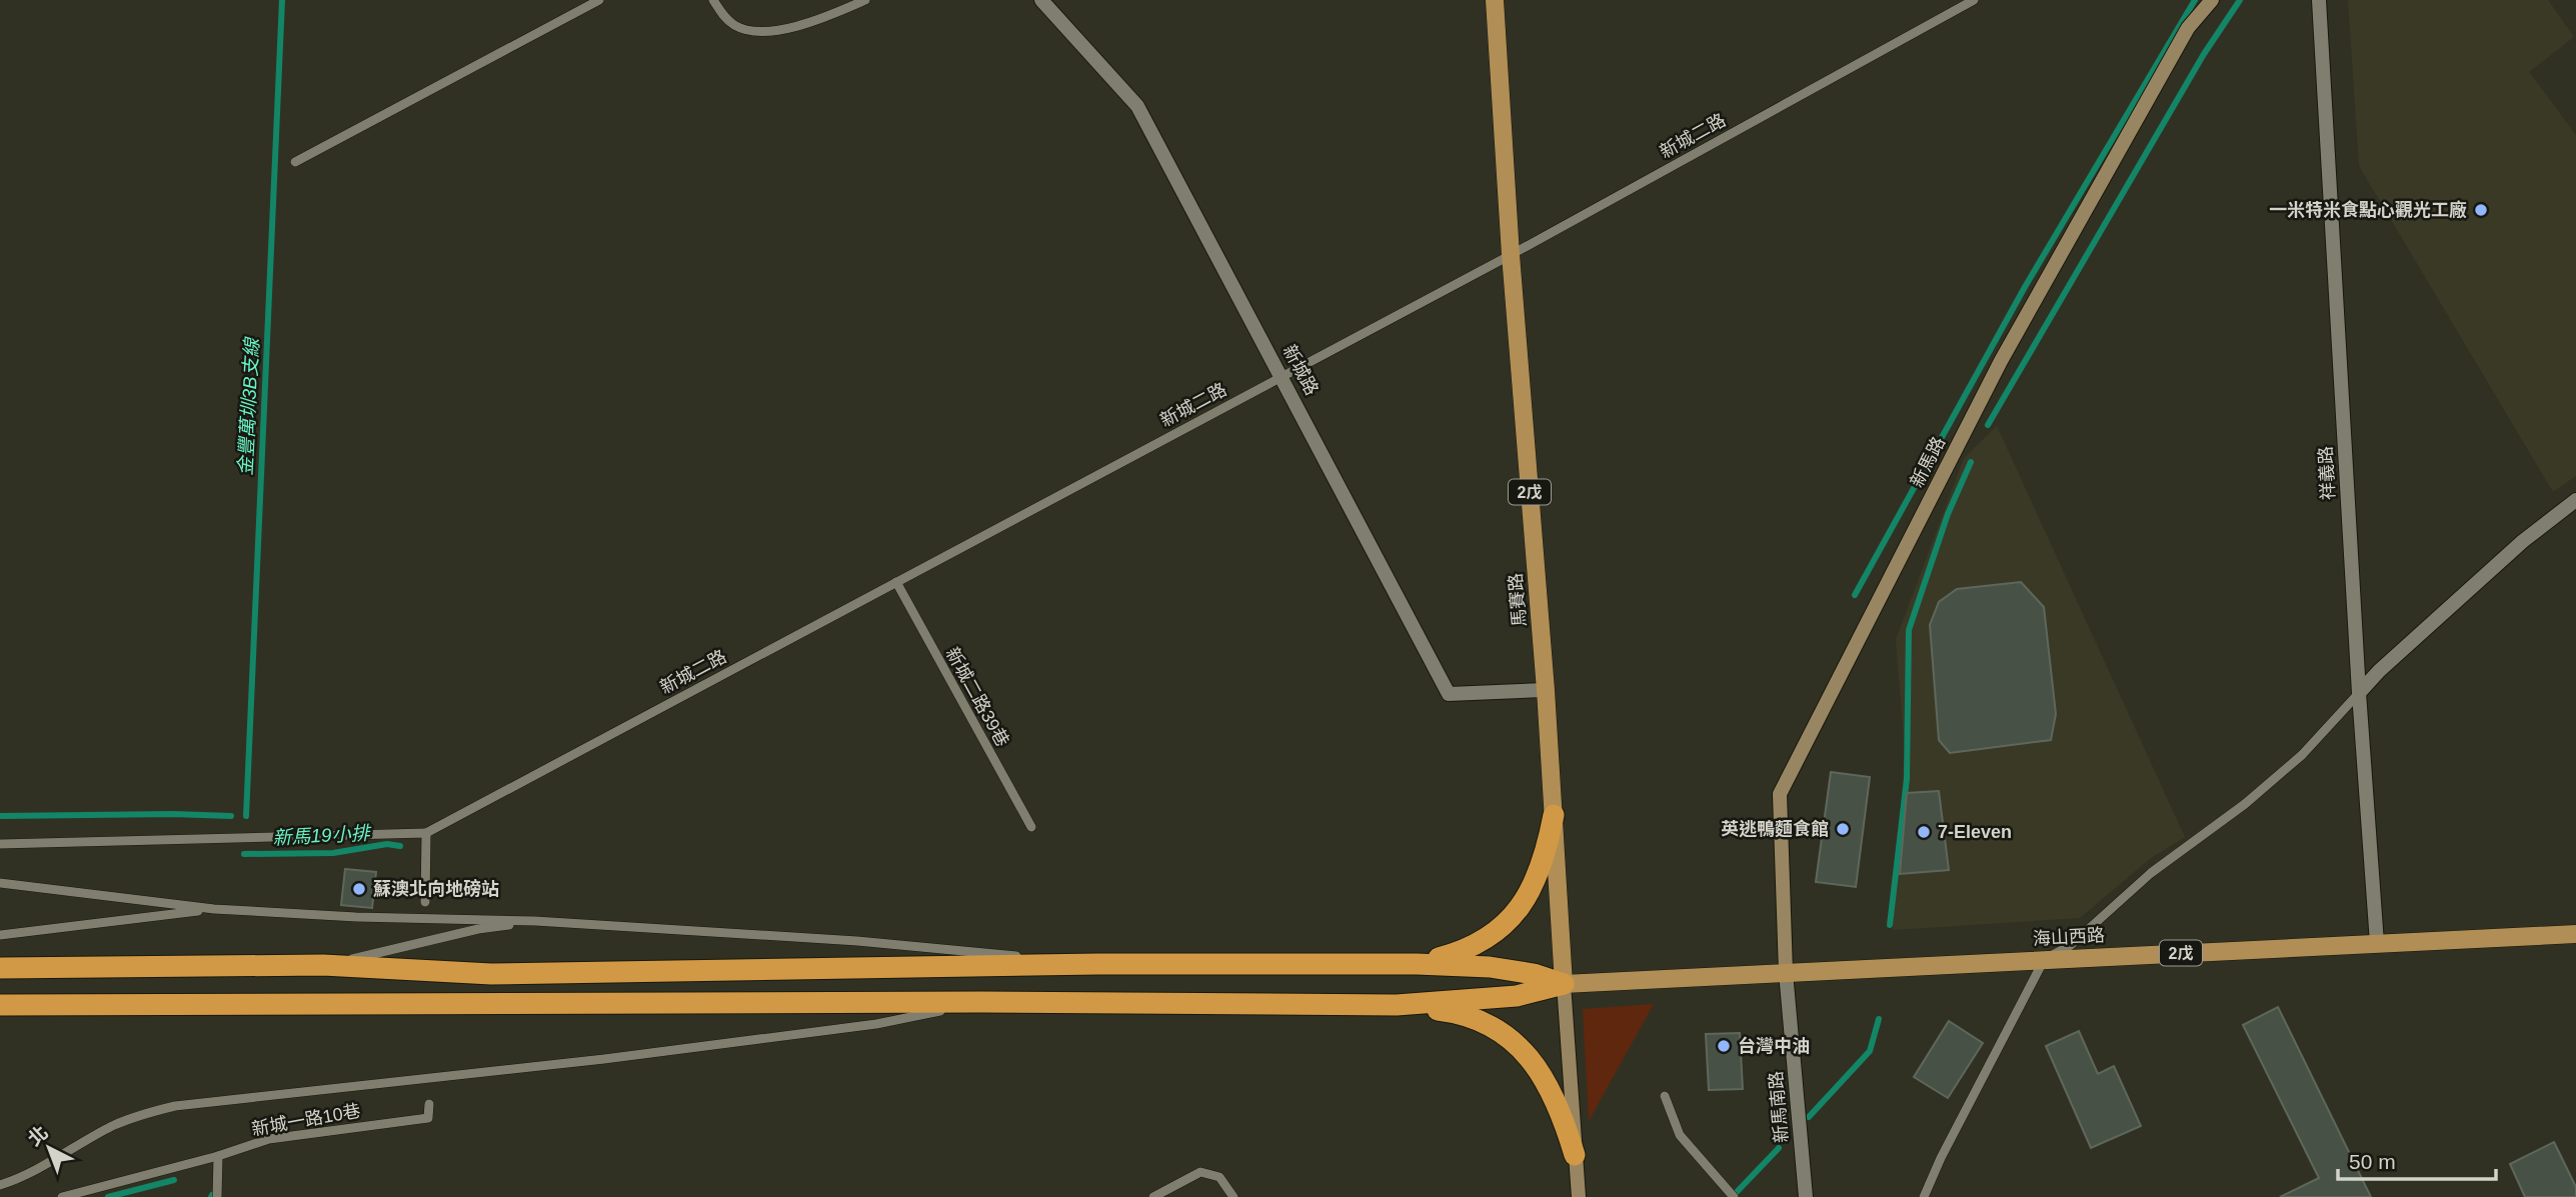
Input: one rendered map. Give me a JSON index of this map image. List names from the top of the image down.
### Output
{
  "streets": {
    "main road": ["2戊", "馬賽路", "海山西路"],
    "street": [
      "新城路",
      "新馬路",
      "祥義路",
      "新馬南路"
    ],
    "lane": ["新城二路", "新城二路39巷", "新城一路10巷"]
  },
  "crossings": [
    ["新城二路", "新城路"],
    ["新城二路", "馬賽路"],
    ["新城二路", "新城二路39巷"],
    ["新城路", "馬賽路"],
    ["新馬路", "海山西路"],
    ["新馬路", "新馬南路"],
    ["祥義路", "海山西路"],
    ["馬賽路", "海山西路"],
    ["海山西路", "新馬南路"]
  ],
  "water": ["金豐萬圳3B支線", "新馬19小排"],
  "places": [
    "一米特米食點心觀光工廠",
    "英逃鴨麵食館",
    "7-Eleven",
    "蘇澳北向地磅站",
    "台灣中油"
  ],
  "scale_bar": "50 m",
  "north": "top left"
}
